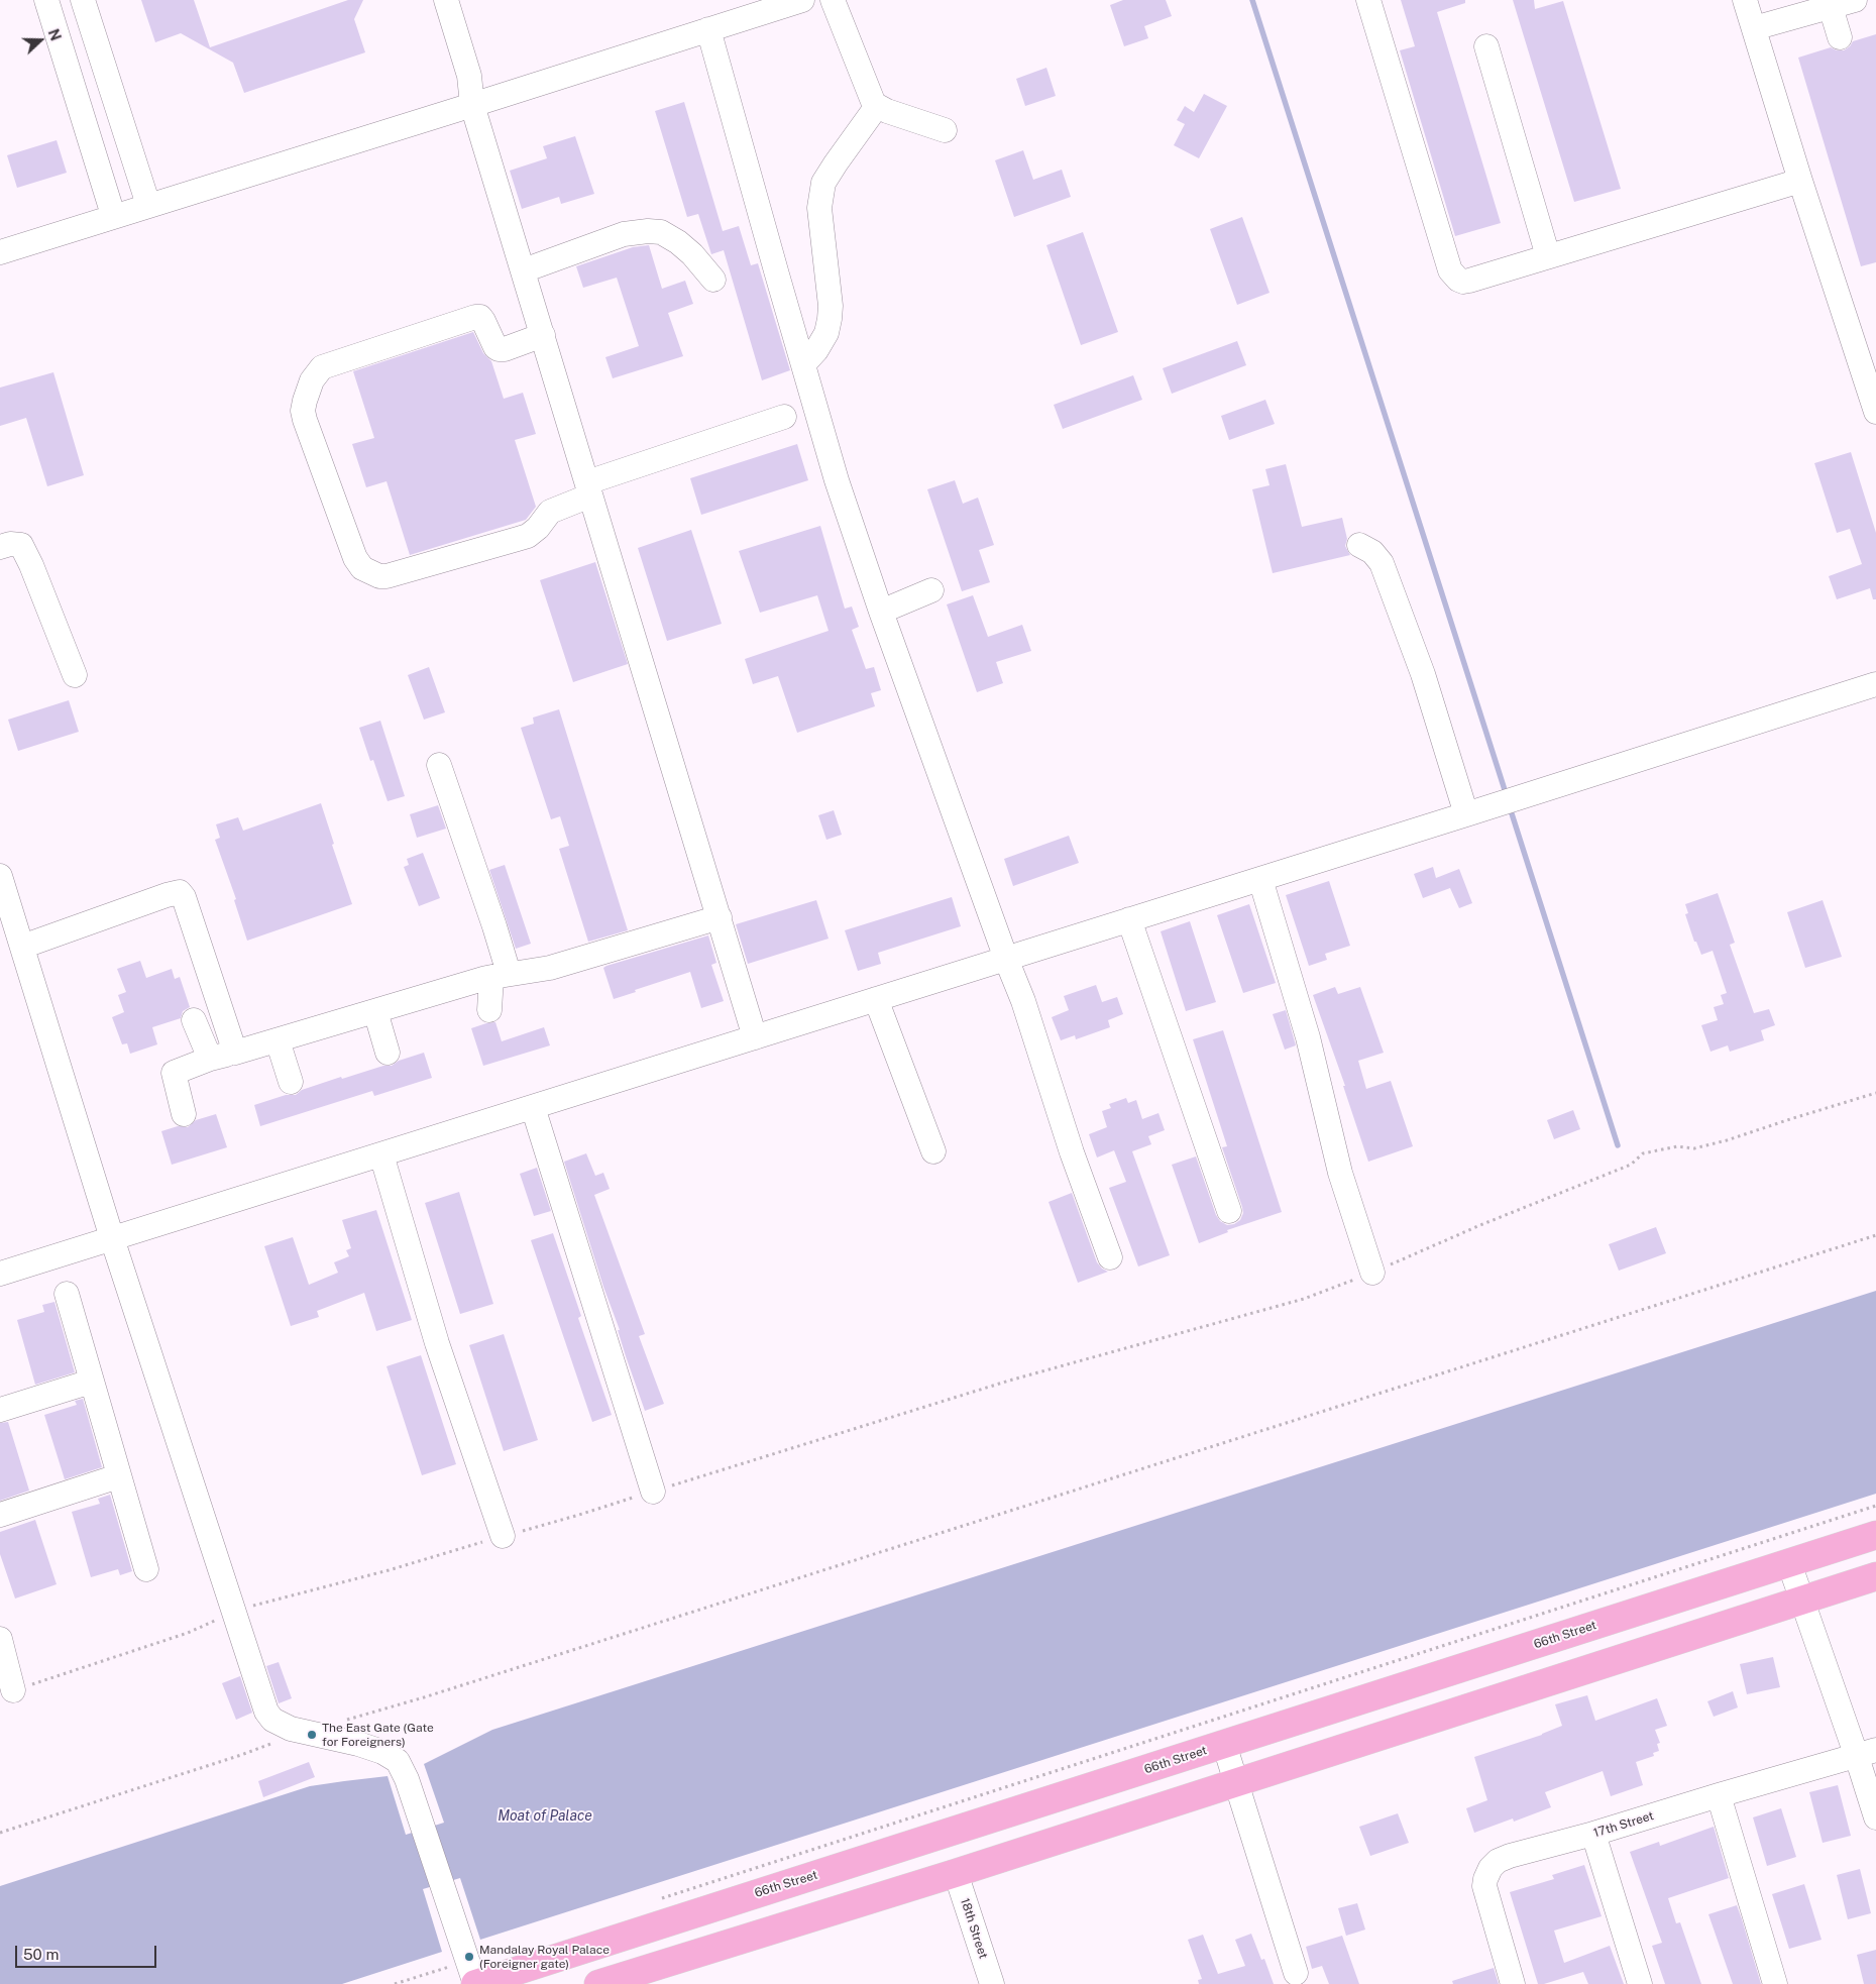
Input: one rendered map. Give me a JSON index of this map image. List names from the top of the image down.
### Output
{
  "streets": {
    "main road": ["66th Street"],
    "street": ["17th Street", "18th Street"]
  },
  "water": ["Moat of Palace"],
  "places": ["The East Gate (Gate for Foreigners)", "Mandalay Royal Palace (Foreigner gate)"],
  "scale_bar": "50 m",
  "north": "right"
}
